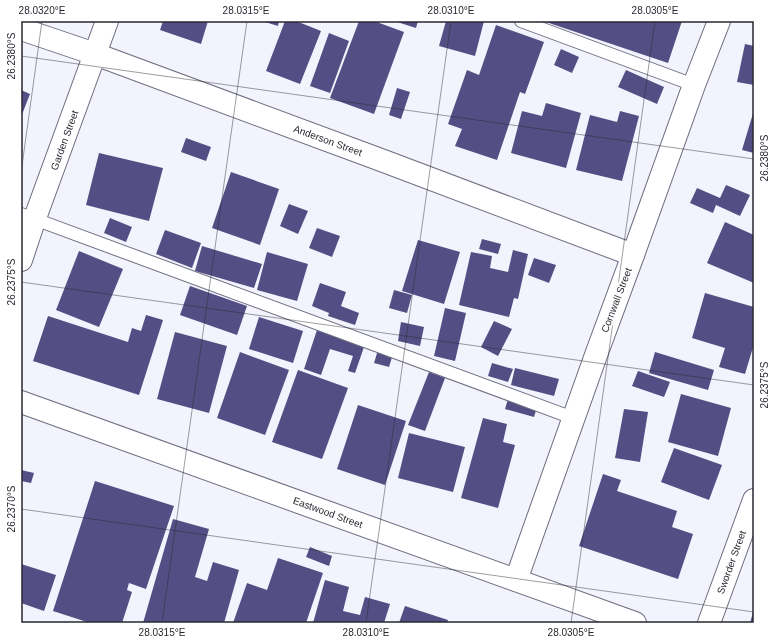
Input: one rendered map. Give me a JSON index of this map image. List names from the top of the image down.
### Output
{
  "streets": {
    "street": [
      "Garden Street",
      "Anderson Street",
      "Cornwall Street",
      "Eastwood Street",
      "Sworder Street"
    ]
  },
  "crossings": [
    ["Garden Street", "Anderson Street"],
    ["Anderson Street", "Cornwall Street"],
    ["Cornwall Street", "Eastwood Street"]
  ],
  "coordinates": [
    "28.0320°E",
    "28.0315°E",
    "28.0310°E",
    "28.0305°E",
    "26.2380°S",
    "26.2375°S",
    "26.2370°S"
  ]
}
